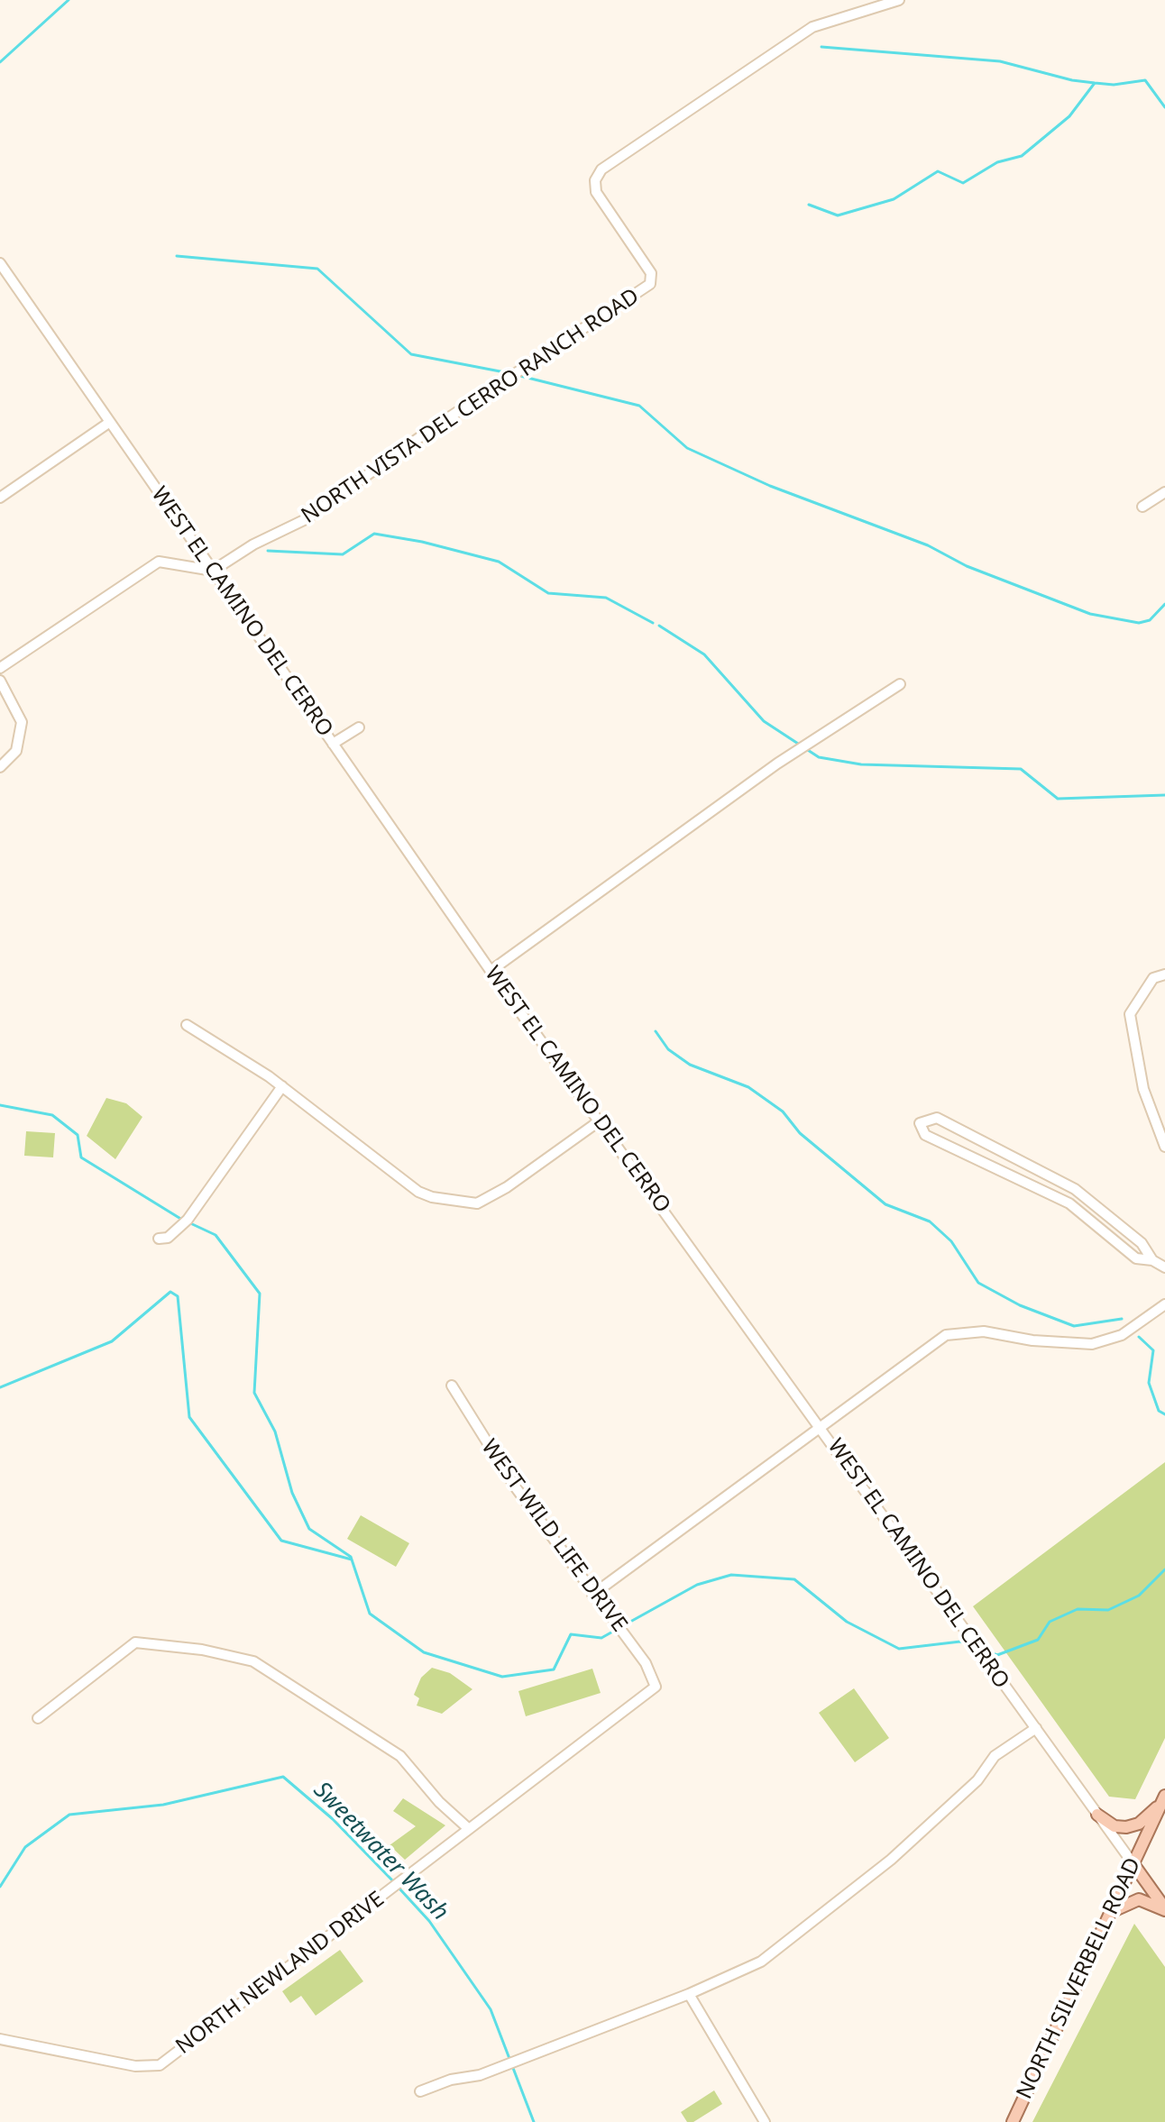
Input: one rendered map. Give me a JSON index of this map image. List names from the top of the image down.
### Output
{
  "streets": {
    "main road": ["WEST EL CAMINO DEL CERRO", "NORTH SILVERBELL ROAD"],
    "street": ["NORTH VISTA DEL CERRO RANCH ROAD", "WEST WILD LIFE DRIVE", "NORTH NEWLAND DRIVE"]
  },
  "crossings": [
    ["NORTH VISTA DEL CERRO RANCH ROAD", "WEST EL CAMINO DEL CERRO"],
    ["WEST EL CAMINO DEL CERRO", "NORTH SILVERBELL ROAD"],
    ["WEST WILD LIFE DRIVE", "NORTH NEWLAND DRIVE"]
  ],
  "water": ["Sweetwater Wash"]
}
